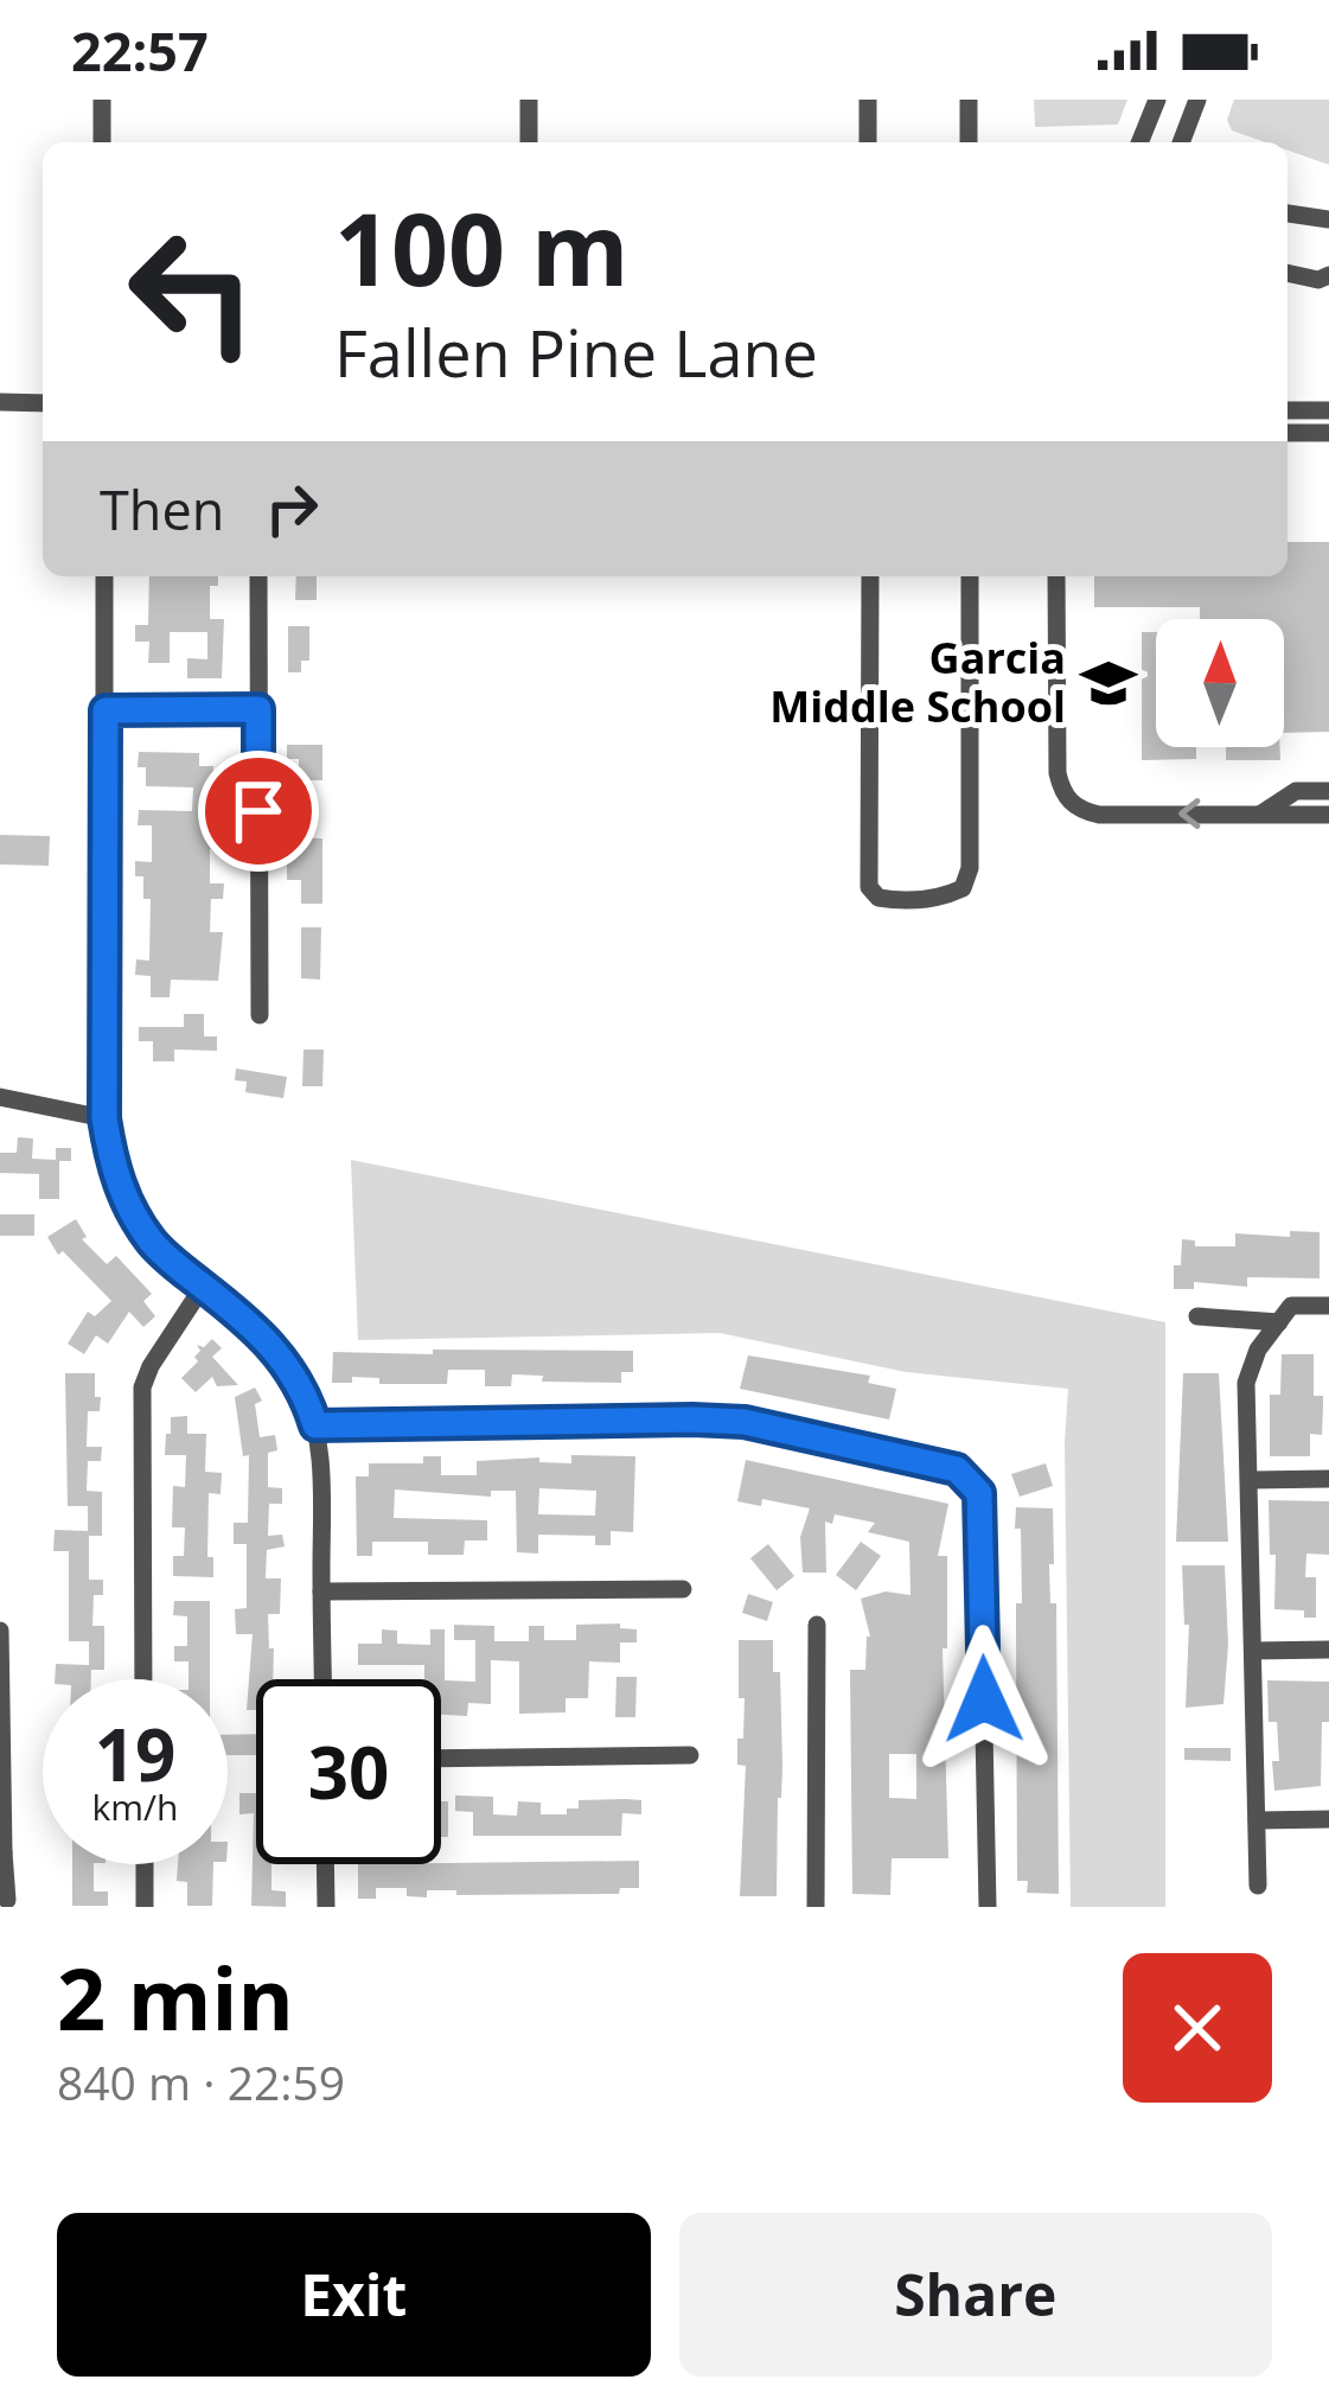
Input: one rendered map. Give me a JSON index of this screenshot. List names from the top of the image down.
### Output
{
  "places": {
    "school or university": ["Garcia Middle School"]
  },
  "north": "top",
  "page": {
    "status": "22:57",
    "turn": ["100 m", "Fallen Pine Lane"],
    "then": "Then",
    "speed": "19 km/h",
    "limit": "30",
    "heading": ["2 min", "840 m · 22:59"],
    "buttons": ["Exit", "Share"]
  }
}
